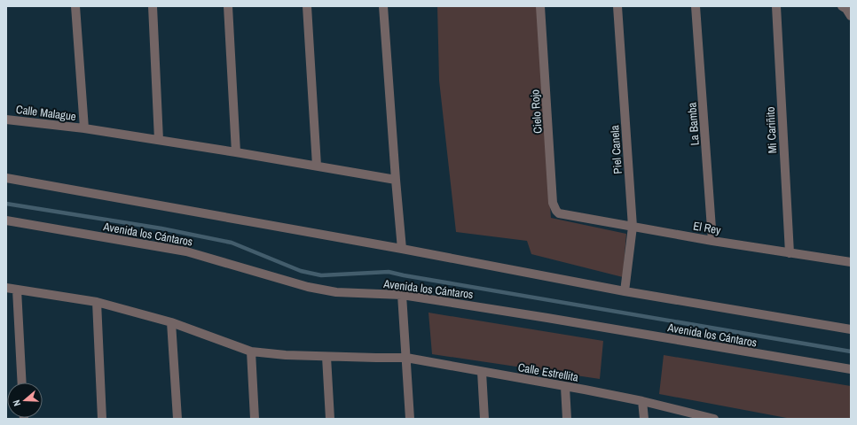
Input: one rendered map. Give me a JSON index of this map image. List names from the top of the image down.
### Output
{
  "streets": {
    "street": [
      "Cielo Rojo",
      "Calle Malague",
      "La Bamba",
      "Mi Cariñito",
      "Piel Canela",
      "El Rey",
      "Avenida los Cántaros",
      "Calle Estrellita"
    ]
  },
  "crossings": [
    ["Cielo Rojo", "El Rey"],
    ["La Bamba", "El Rey"],
    ["Mi Cariñito", "El Rey"],
    ["Piel Canela", "El Rey"]
  ],
  "north": "left"
}
